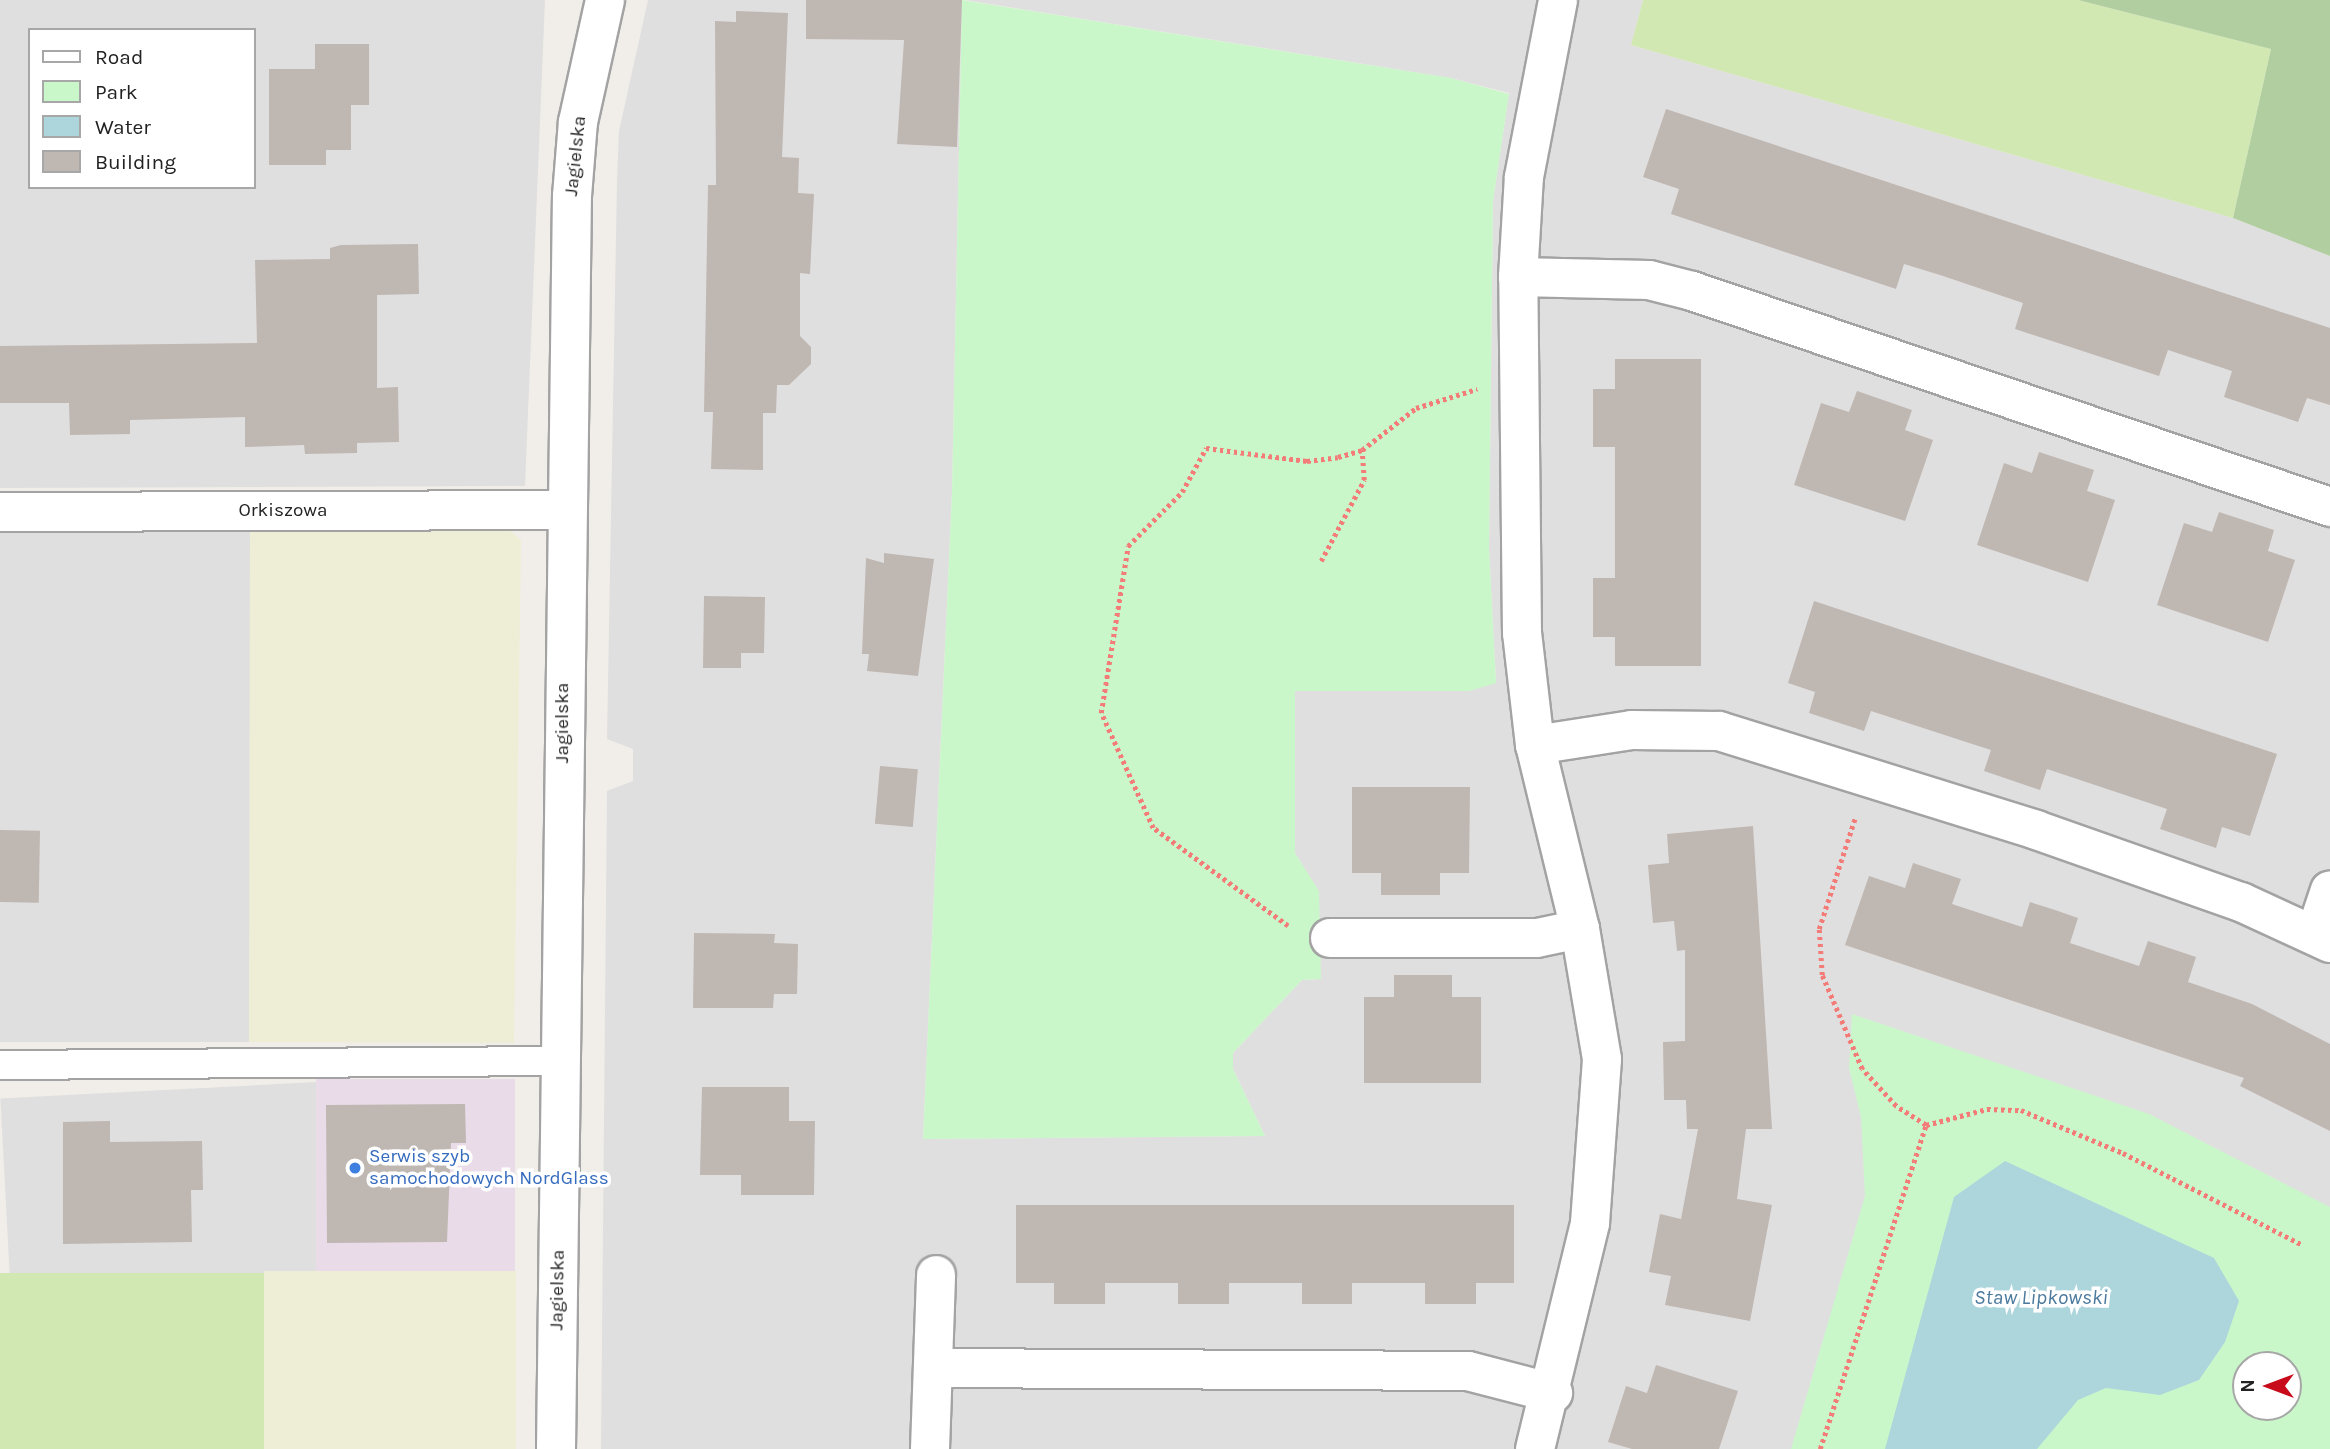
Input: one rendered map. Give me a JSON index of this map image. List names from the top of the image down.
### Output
{
  "streets": {
    "street": ["Jagielska", "Orkiszowa"]
  },
  "crossings": [
    ["Jagielska", "Orkiszowa"]
  ],
  "water": ["Staw Lipkowski"],
  "places": ["Serwis szyb samochodowych NordGlass"],
  "legend": [
    "Road",
    "Park",
    "Water",
    "Building"
  ],
  "north": "left"
}
